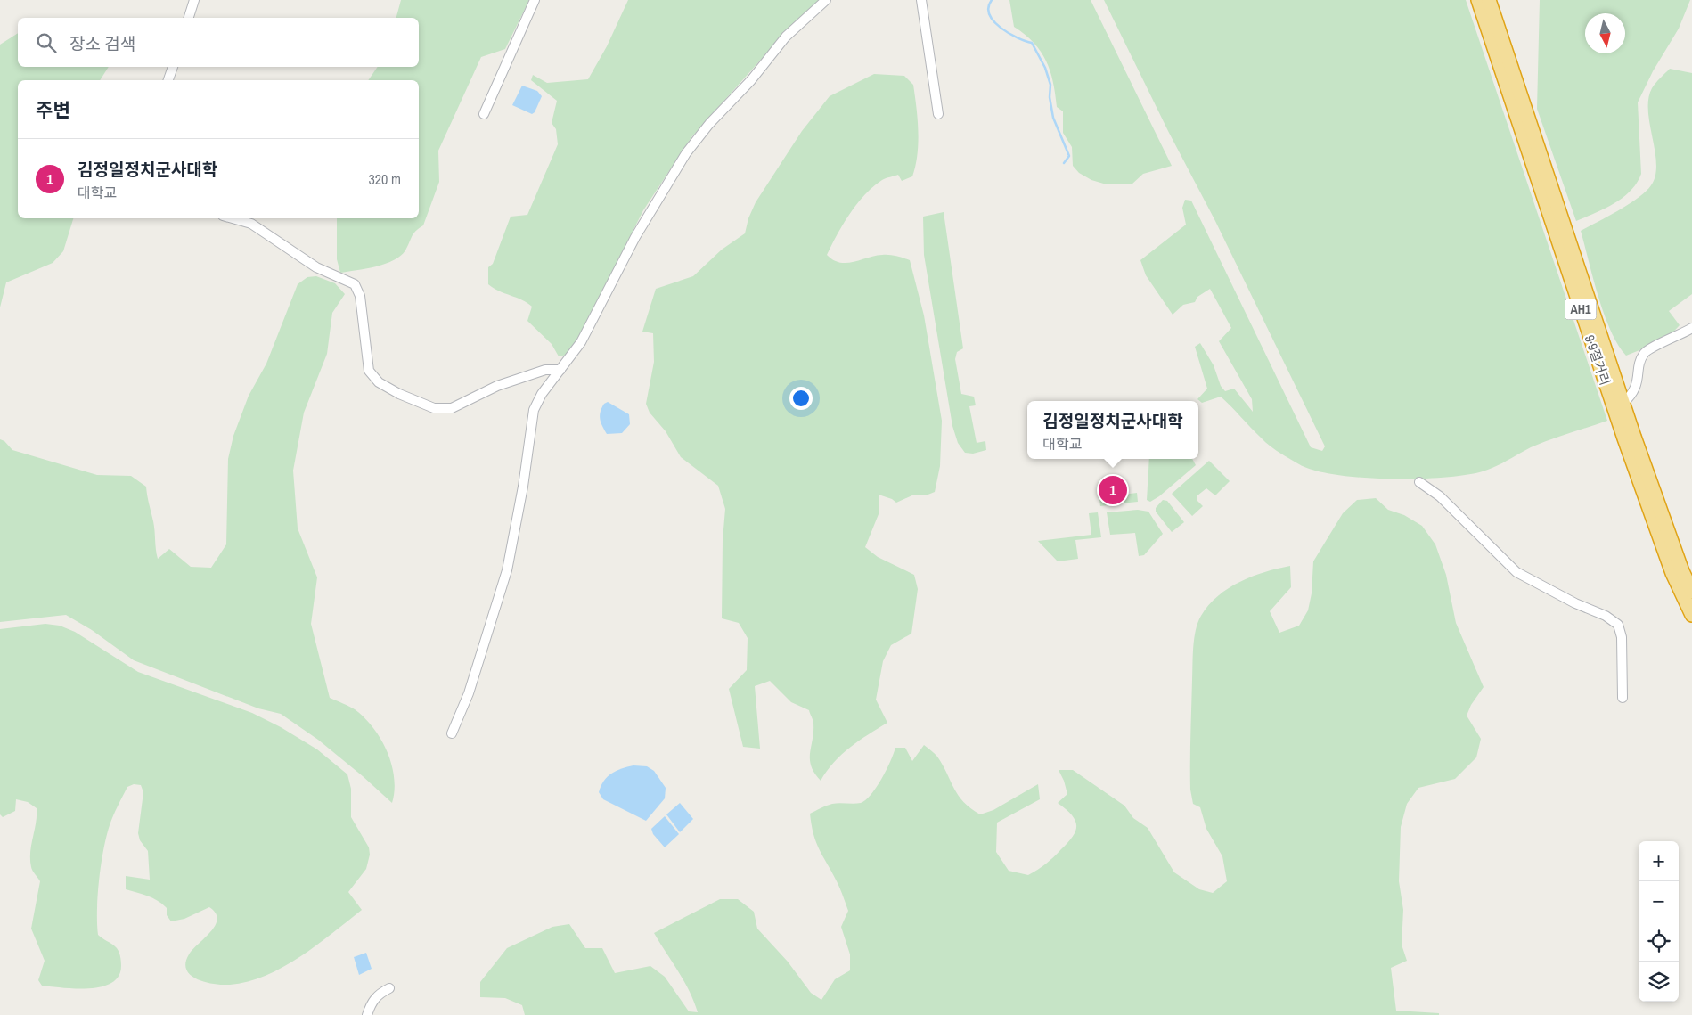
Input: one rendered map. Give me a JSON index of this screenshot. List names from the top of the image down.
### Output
{
  "streets": {
    "highway": ["AH1", "9·9절거리"]
  },
  "north": "bottom",
  "page": {
    "search": "장소 검색",
    "heading": "주변",
    "list": [
      {
        "mark": "1",
        "name": "김정일정치군사대학",
        "note": "대학교",
        "value": "320 m"
      }
    ],
    "popup": ["김정일정치군사대학", "대학교"],
    "pins": "1",
    "map_buttons": ["+", "−"]
  }
}
